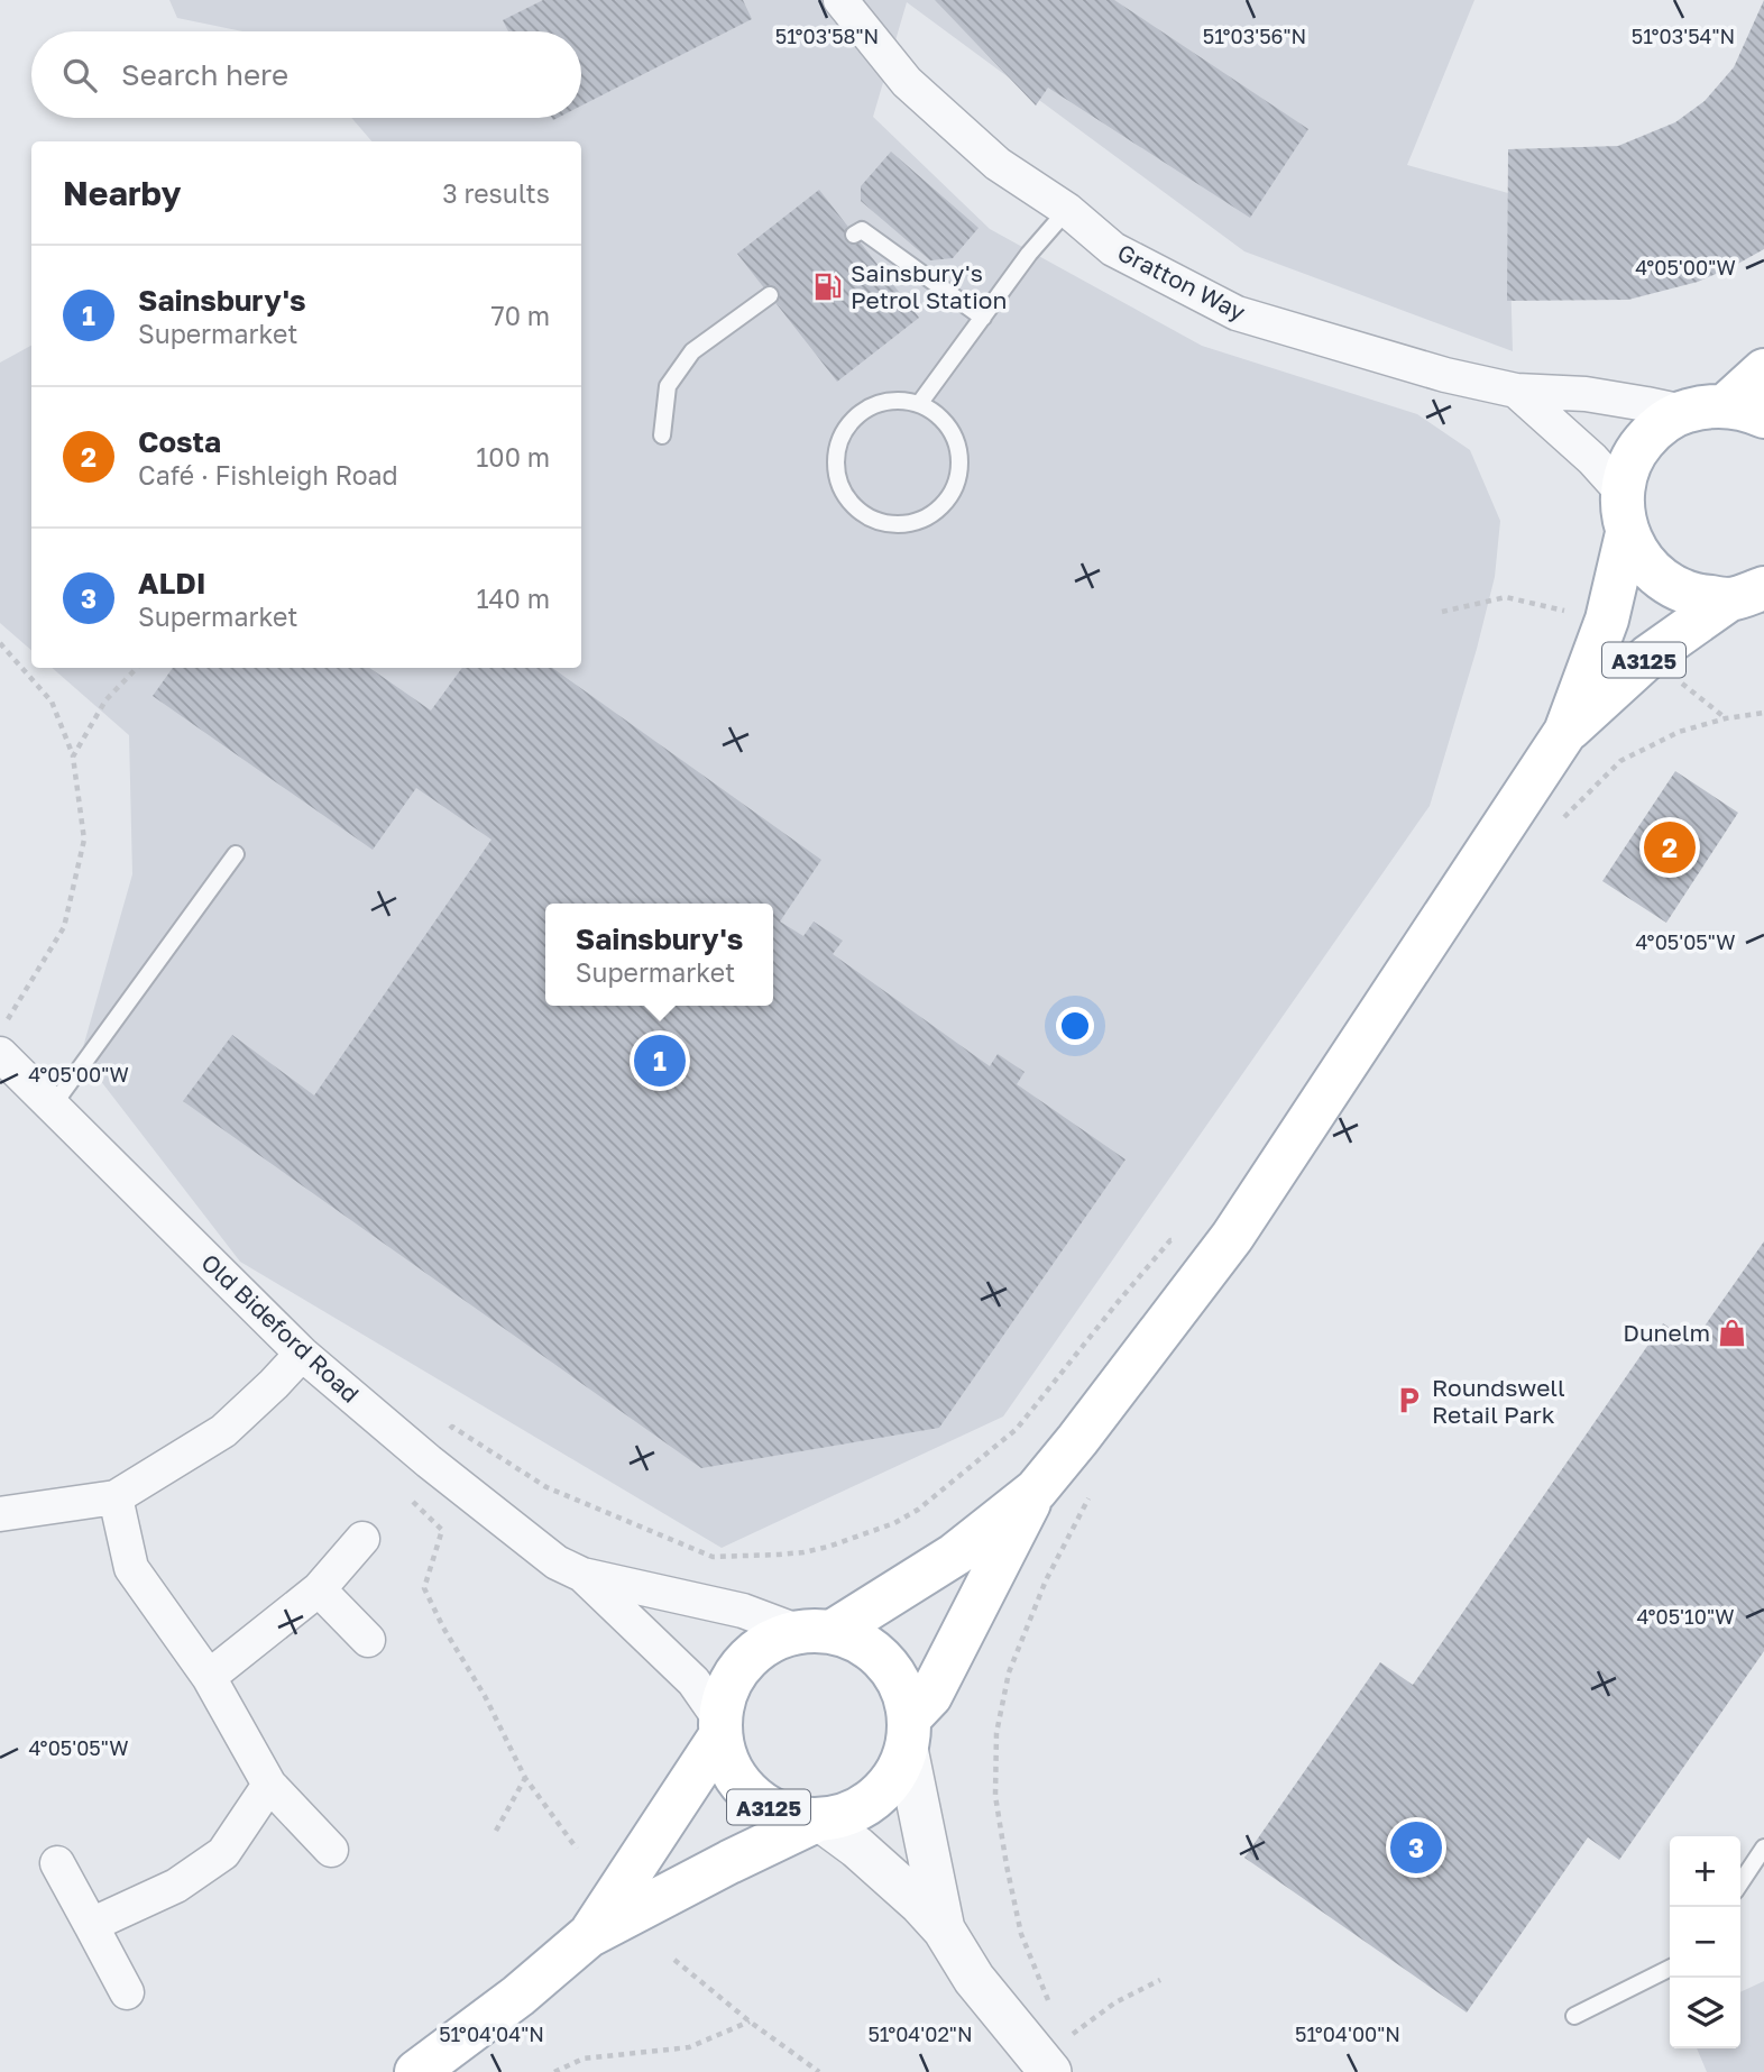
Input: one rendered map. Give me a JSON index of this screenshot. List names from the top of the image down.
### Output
{
  "streets": {
    "main road": ["A3125"],
    "street": ["Gratton Way", "Old Bideford Road"]
  },
  "crossings": [
    ["Gratton Way", "A3125"],
    ["A3125", "Old Bideford Road"]
  ],
  "places": {
    "fuel station": ["Sainsbury's Petrol Station"],
    "shop": ["Dunelm"],
    "parking": ["Roundswell Retail Park"]
  },
  "page": {
    "search": "Search here",
    "heading": ["Nearby", "3 results"],
    "list": [
      {
        "mark": "1",
        "name": "Sainsbury's",
        "note": "Supermarket",
        "value": "70 m"
      },
      {
        "mark": "2",
        "name": "Costa",
        "note": "Café · Fishleigh Road",
        "value": "100 m"
      },
      {
        "mark": "3",
        "name": "ALDI",
        "note": "Supermarket",
        "value": "140 m"
      }
    ],
    "pins": ["2", "1", "3"],
    "popup": ["Sainsbury's", "Supermarket"],
    "map_buttons": ["+", "−"]
  },
  "coordinates": [
    "51°03'58\"N",
    "51°03'56\"N",
    "51°03'54\"N",
    "4°05'00\"W",
    "4°05'05\"W",
    "4°05'10\"W",
    "51°04'04\"N",
    "51°04'02\"N",
    "51°04'00\"N"
  ]
}
